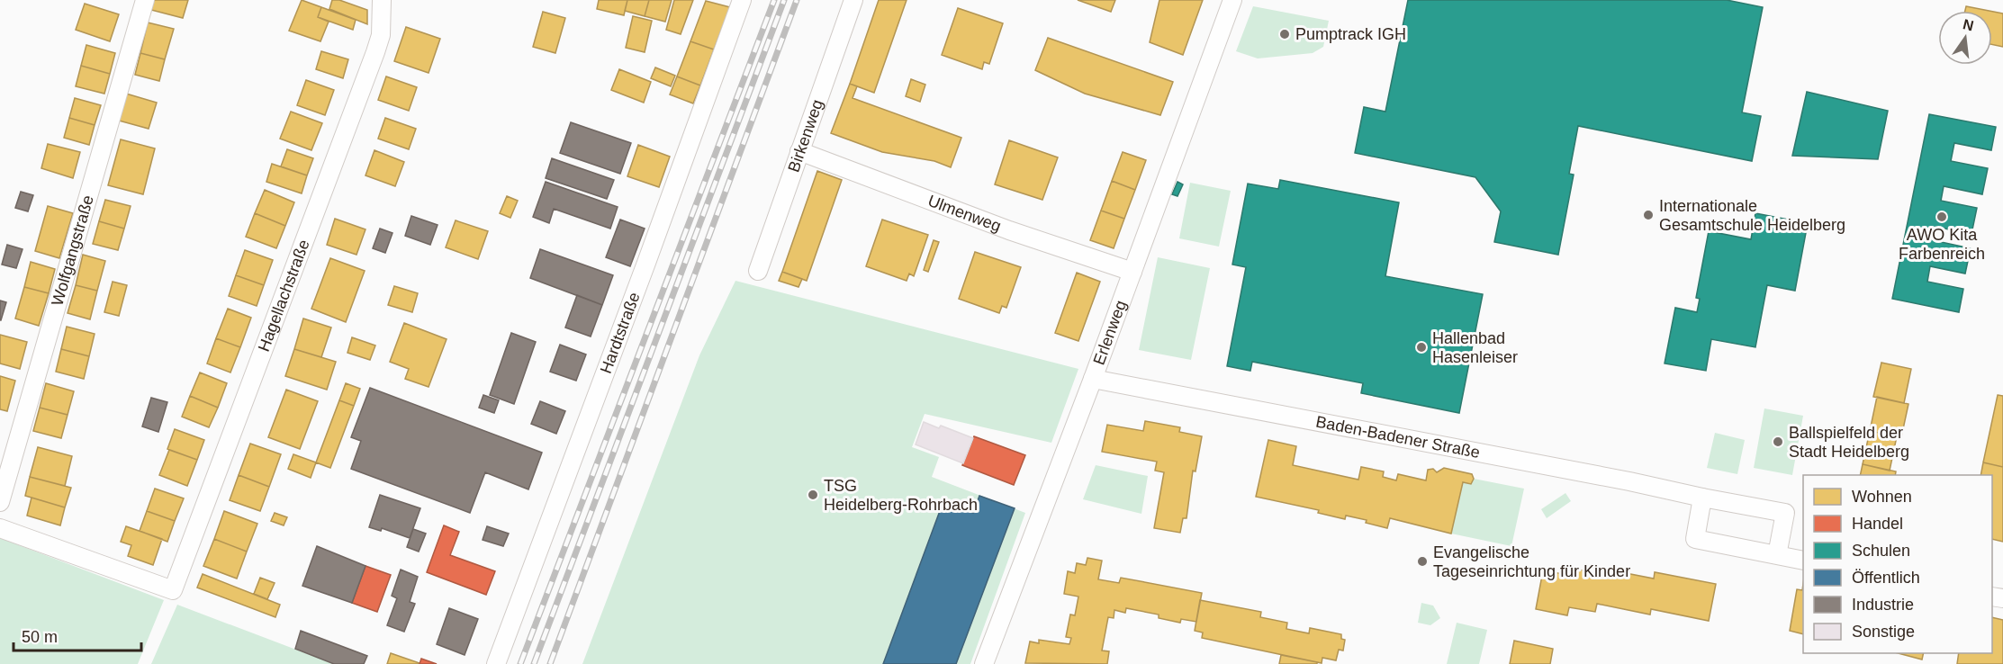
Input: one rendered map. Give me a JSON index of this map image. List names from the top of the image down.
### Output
{
  "streets": {
    "street": [
      "Birkenweg",
      "Ulmenweg",
      "Wolfgangstraße",
      "Hagellachstraße",
      "Hardtstraße",
      "Erlenweg",
      "Baden-Badener Straße"
    ]
  },
  "crossings": [
    ["Birkenweg", "Ulmenweg"],
    ["Ulmenweg", "Erlenweg"],
    ["Erlenweg", "Baden-Badener Straße"]
  ],
  "places": [
    "Pumptrack IGH",
    "Internationale Gesamtschule Heidelberg",
    "AWO Kita Farbenreich",
    "Hallenbad Hasenleiser",
    "Ballspielfeld der Stadt Heidelberg",
    "TSG Heidelberg-Rohrbach",
    "Evangelische Tageseinrichtung für Kinder"
  ],
  "legend": [
    "Wohnen",
    "Handel",
    "Schulen",
    "Öffentlich",
    "Industrie",
    "Sonstige"
  ],
  "scale_bar": "50 m",
  "north": "top"
}
